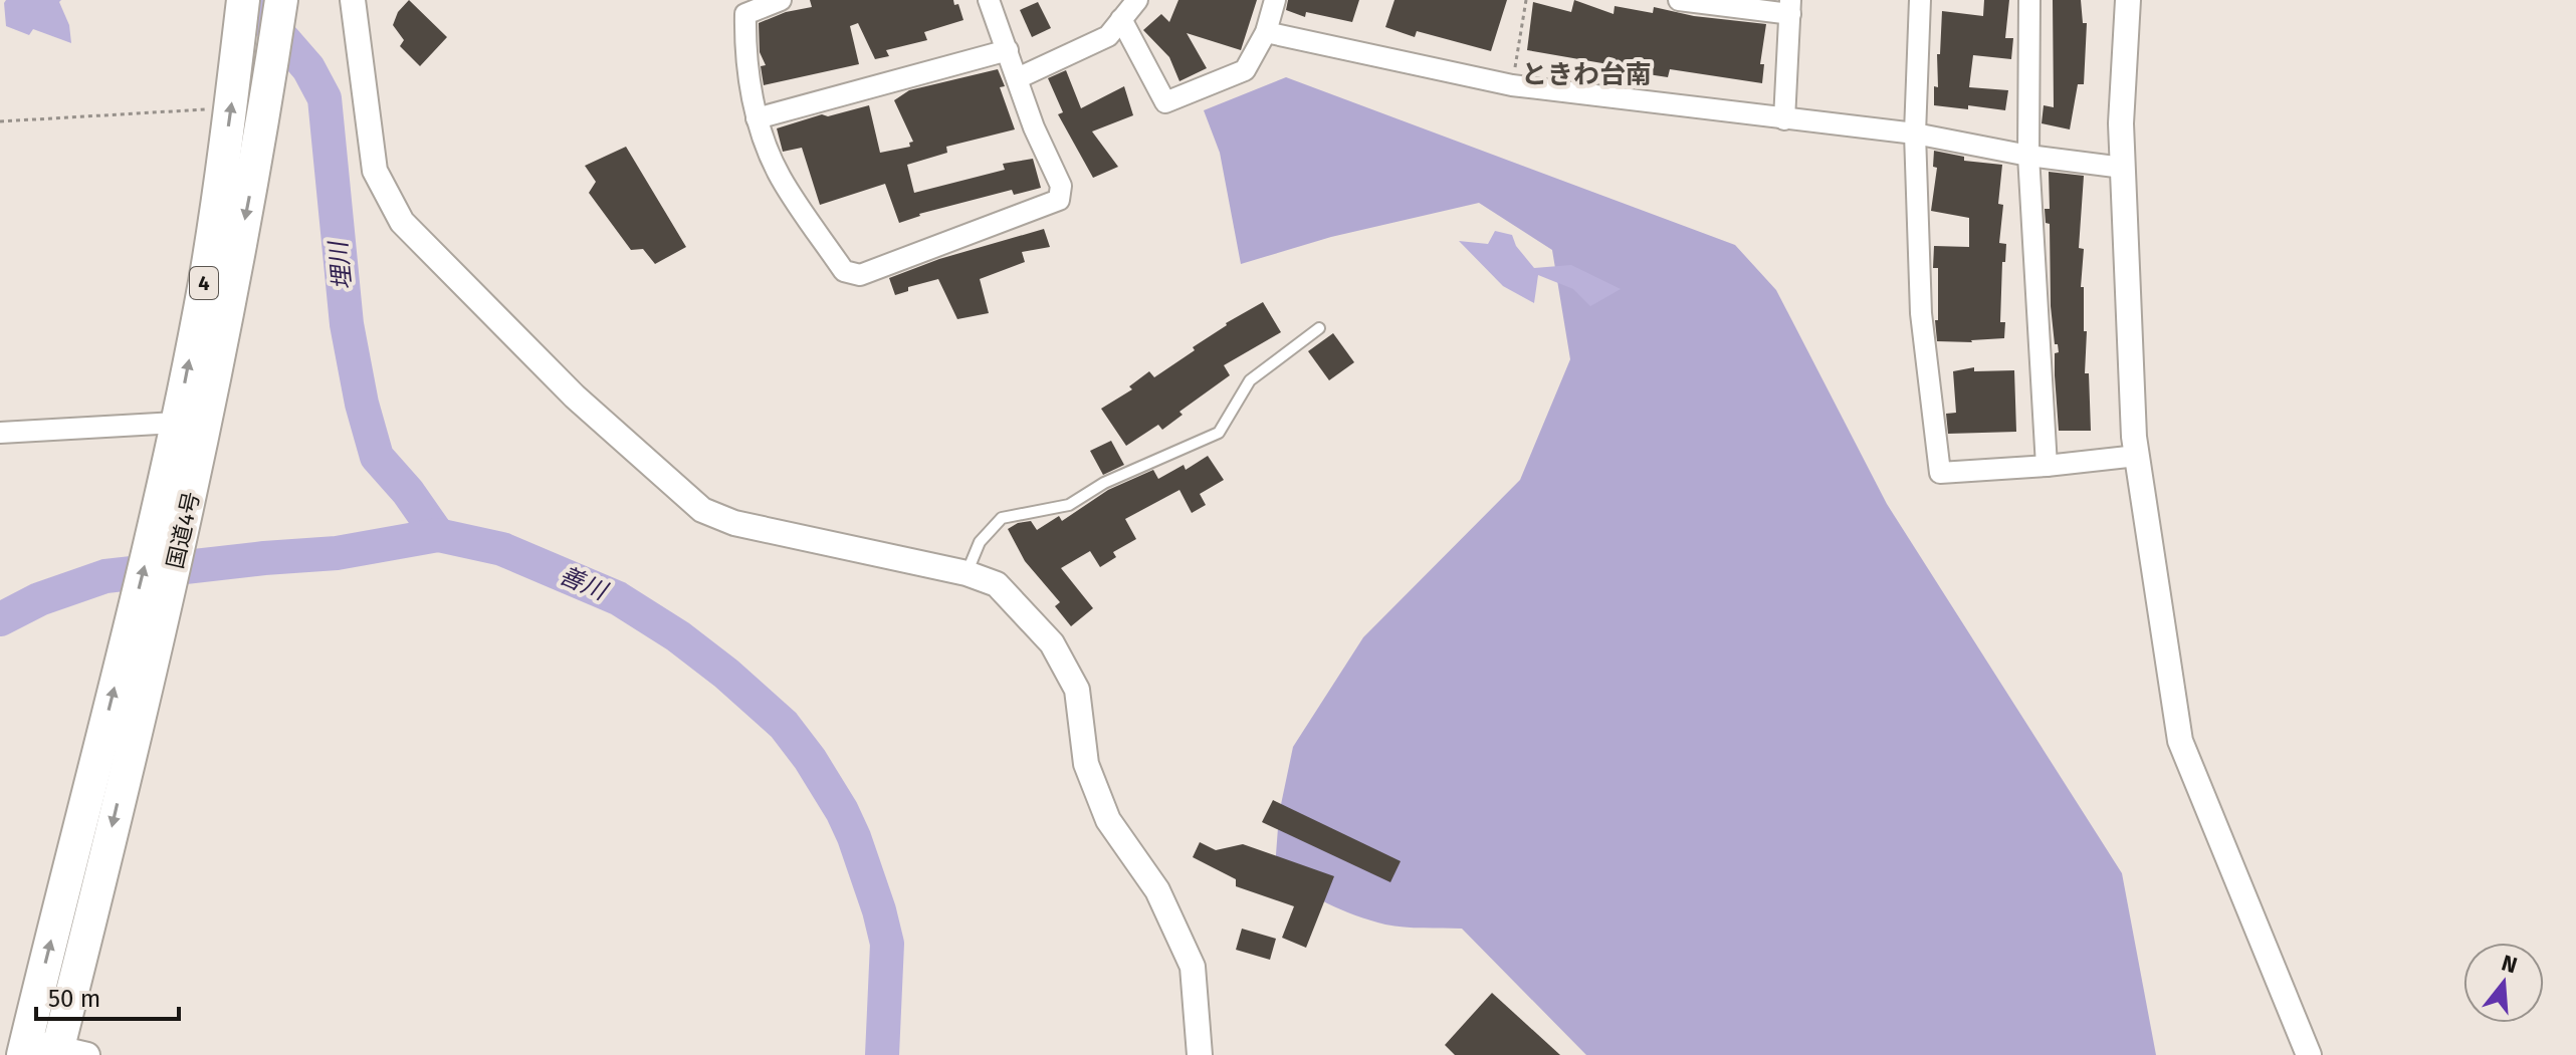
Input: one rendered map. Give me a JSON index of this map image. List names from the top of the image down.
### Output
{
  "streets": {
    "highway": ["4", "国道4号"]
  },
  "districts": ["ときわ台南"],
  "water": ["埋川", "善川"],
  "scale_bar": "50 m",
  "north": "top"
}
